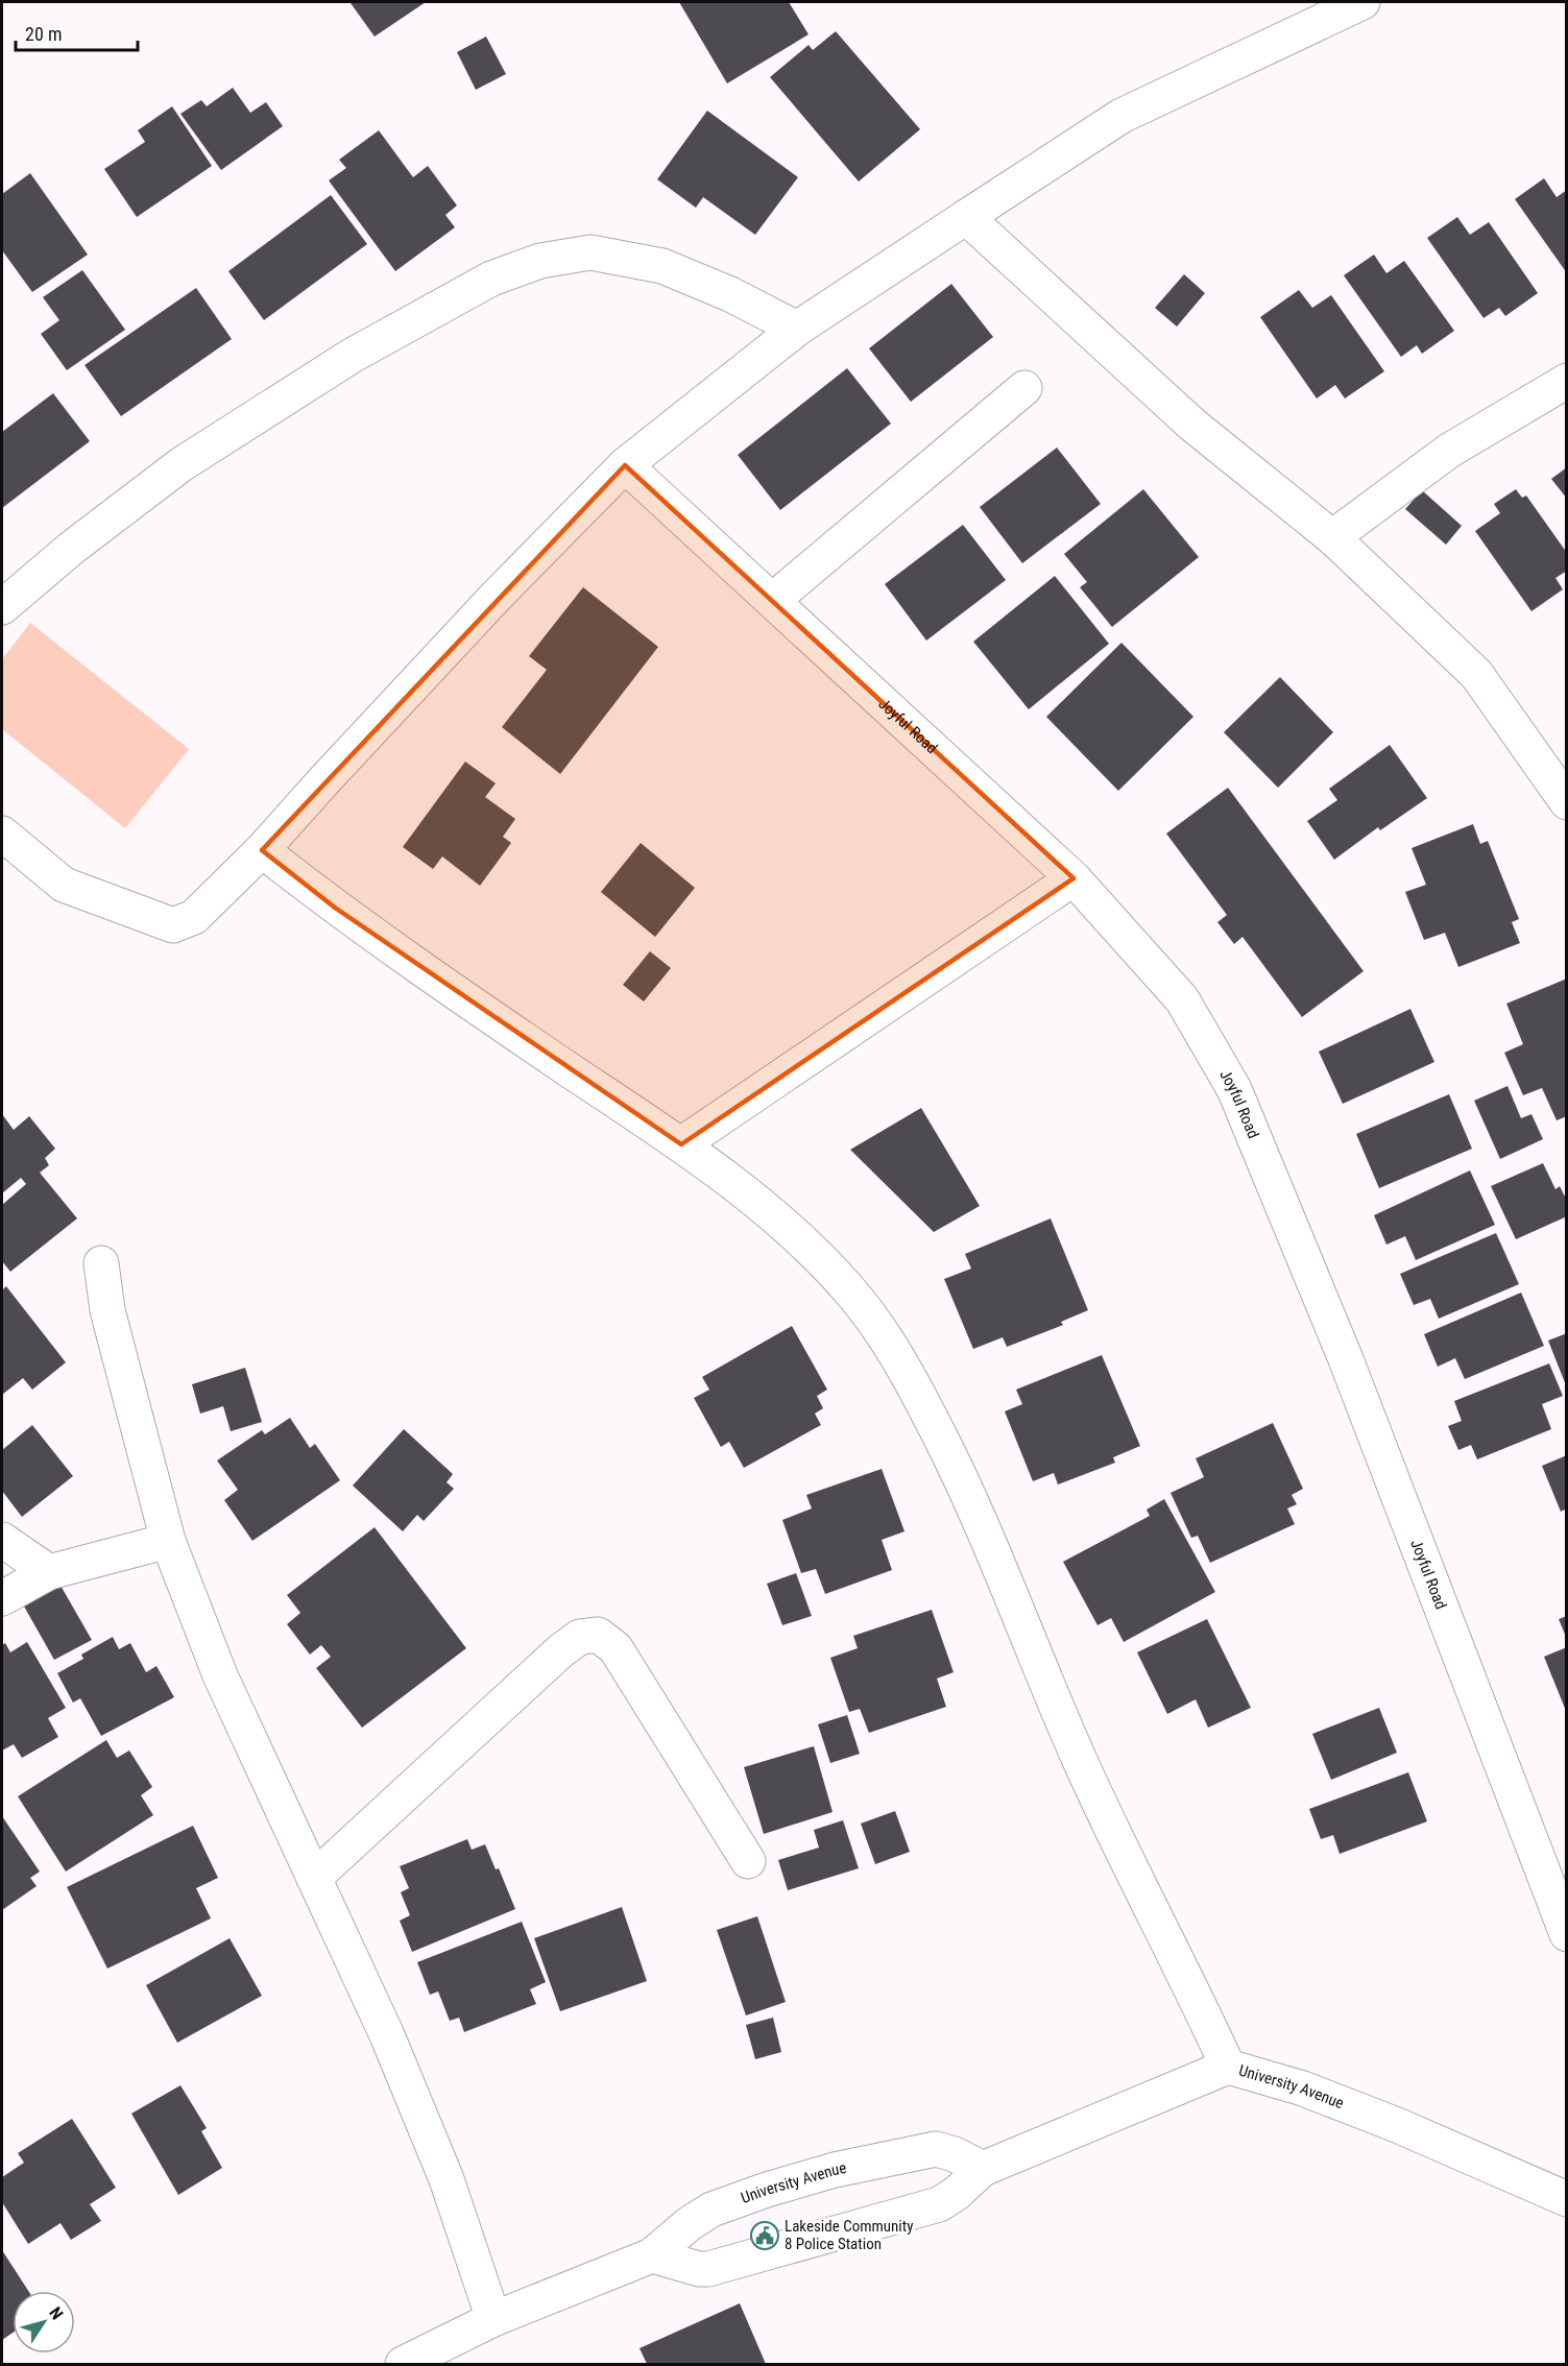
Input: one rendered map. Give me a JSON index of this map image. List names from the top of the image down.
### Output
{
  "streets": {
    "street": ["Joyful Road", "University Avenue"]
  },
  "places": {
    "public building": ["Lakeside Community 8 Police Station"]
  },
  "scale_bar": "20 m",
  "north": "top right"
}
